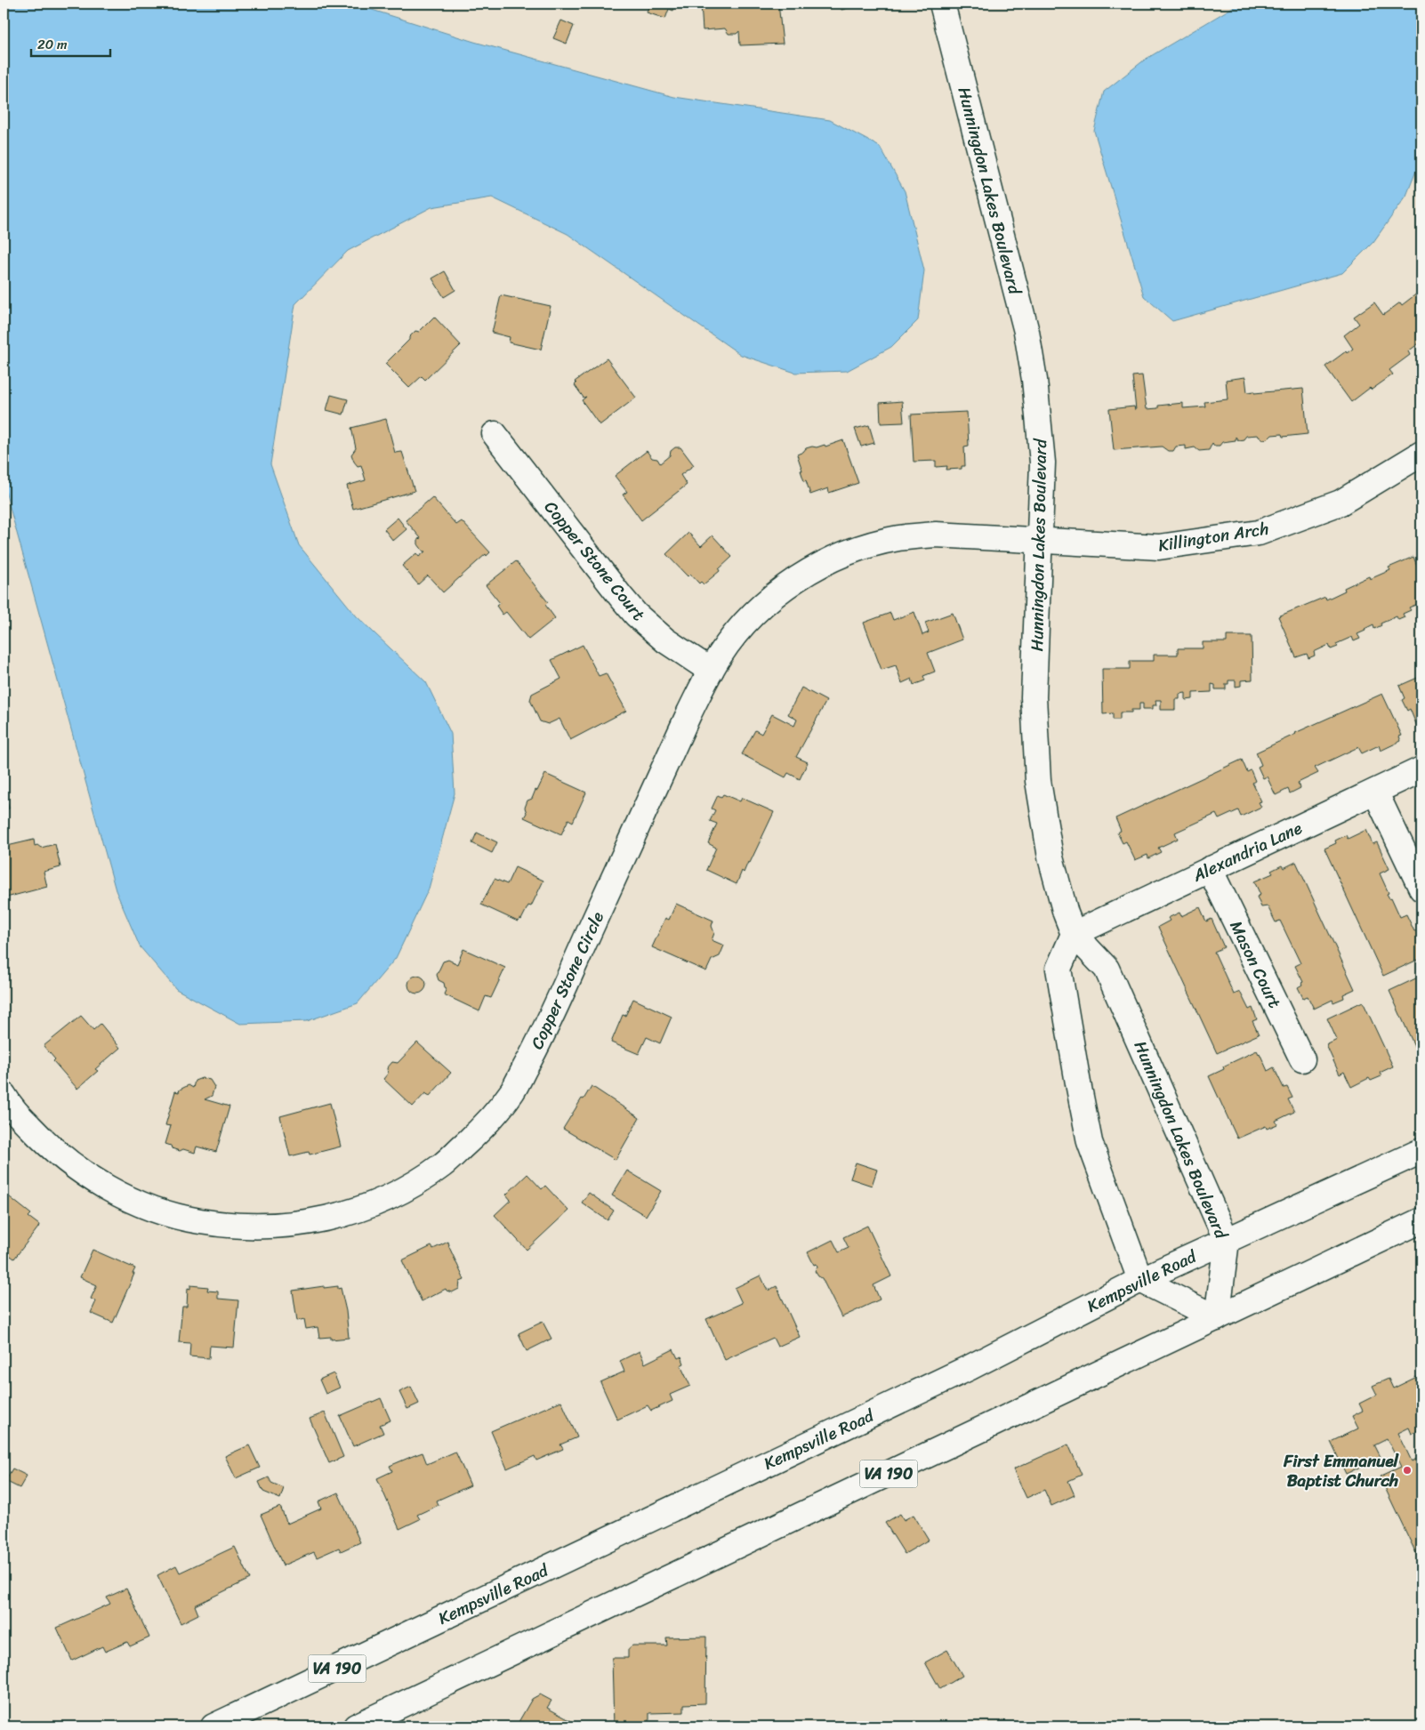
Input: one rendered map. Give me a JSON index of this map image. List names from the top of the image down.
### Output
{
  "streets": {
    "street": [
      "Hunningdon Lakes Boulevard",
      "Killington Arch",
      "Copper Stone Court",
      "Alexandria Lane",
      "Mason Court",
      "Copper Stone Circle",
      "Kempsville Road",
      "VA 190"
    ]
  },
  "crossings": [
    ["Hunningdon Lakes Boulevard", "Killington Arch"],
    ["Hunningdon Lakes Boulevard", "Alexandria Lane"],
    ["Hunningdon Lakes Boulevard", "Copper Stone Circle"],
    ["Hunningdon Lakes Boulevard", "Kempsville Road"],
    ["Hunningdon Lakes Boulevard", "VA 190"],
    ["Killington Arch", "Copper Stone Circle"],
    ["Copper Stone Court", "Copper Stone Circle"],
    ["Alexandria Lane", "Mason Court"]
  ],
  "places": ["First Emmanuel Baptist Church"],
  "scale_bar": "20 m"
}
